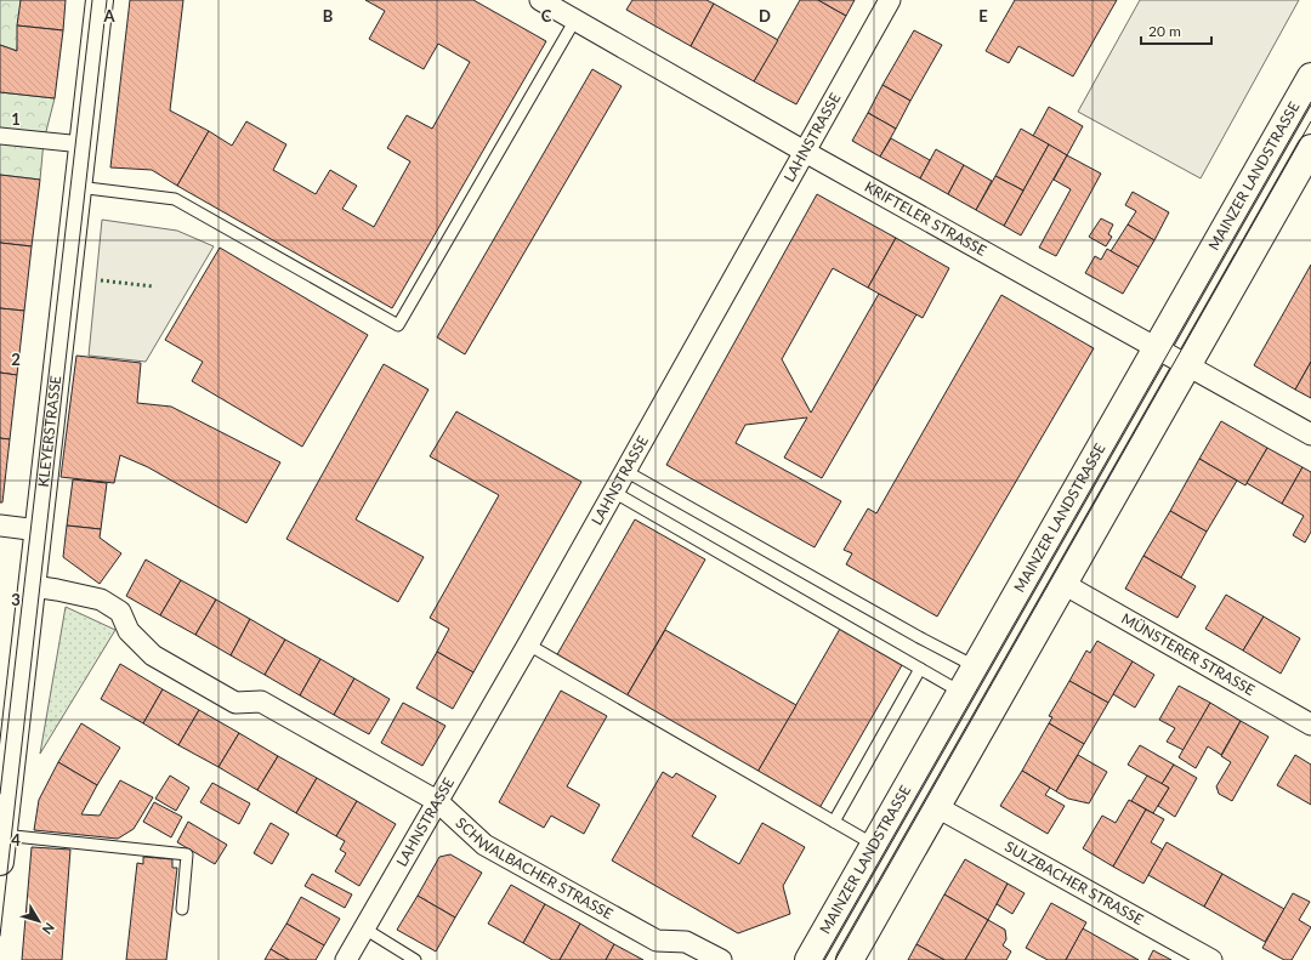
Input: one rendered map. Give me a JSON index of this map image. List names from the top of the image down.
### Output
{
  "streets": {
    "main road": ["MAINZER LANDSTRASSE", "KLEYERSTRASSE"],
    "street": [
      "LAHNSTRASSE",
      "KRIFTELER STRASSE",
      "MÜNSTERER STRASSE",
      "SCHWALBACHER STRASSE",
      "SULZBACHER STRASSE"
    ]
  },
  "crossings": [
    ["LAHNSTRASSE", "KRIFTELER STRASSE"],
    ["LAHNSTRASSE", "SCHWALBACHER STRASSE"],
    ["MAINZER LANDSTRASSE", "KRIFTELER STRASSE"],
    ["KLEYERSTRASSE", "SCHWALBACHER STRASSE"]
  ],
  "scale_bar": "20 m",
  "north": "bottom right",
  "grid": {
    "columns": [
      "A",
      "B",
      "C",
      "D",
      "E"
    ],
    "rows": [
      "1",
      "2",
      "3",
      "4"
    ]
  }
}
